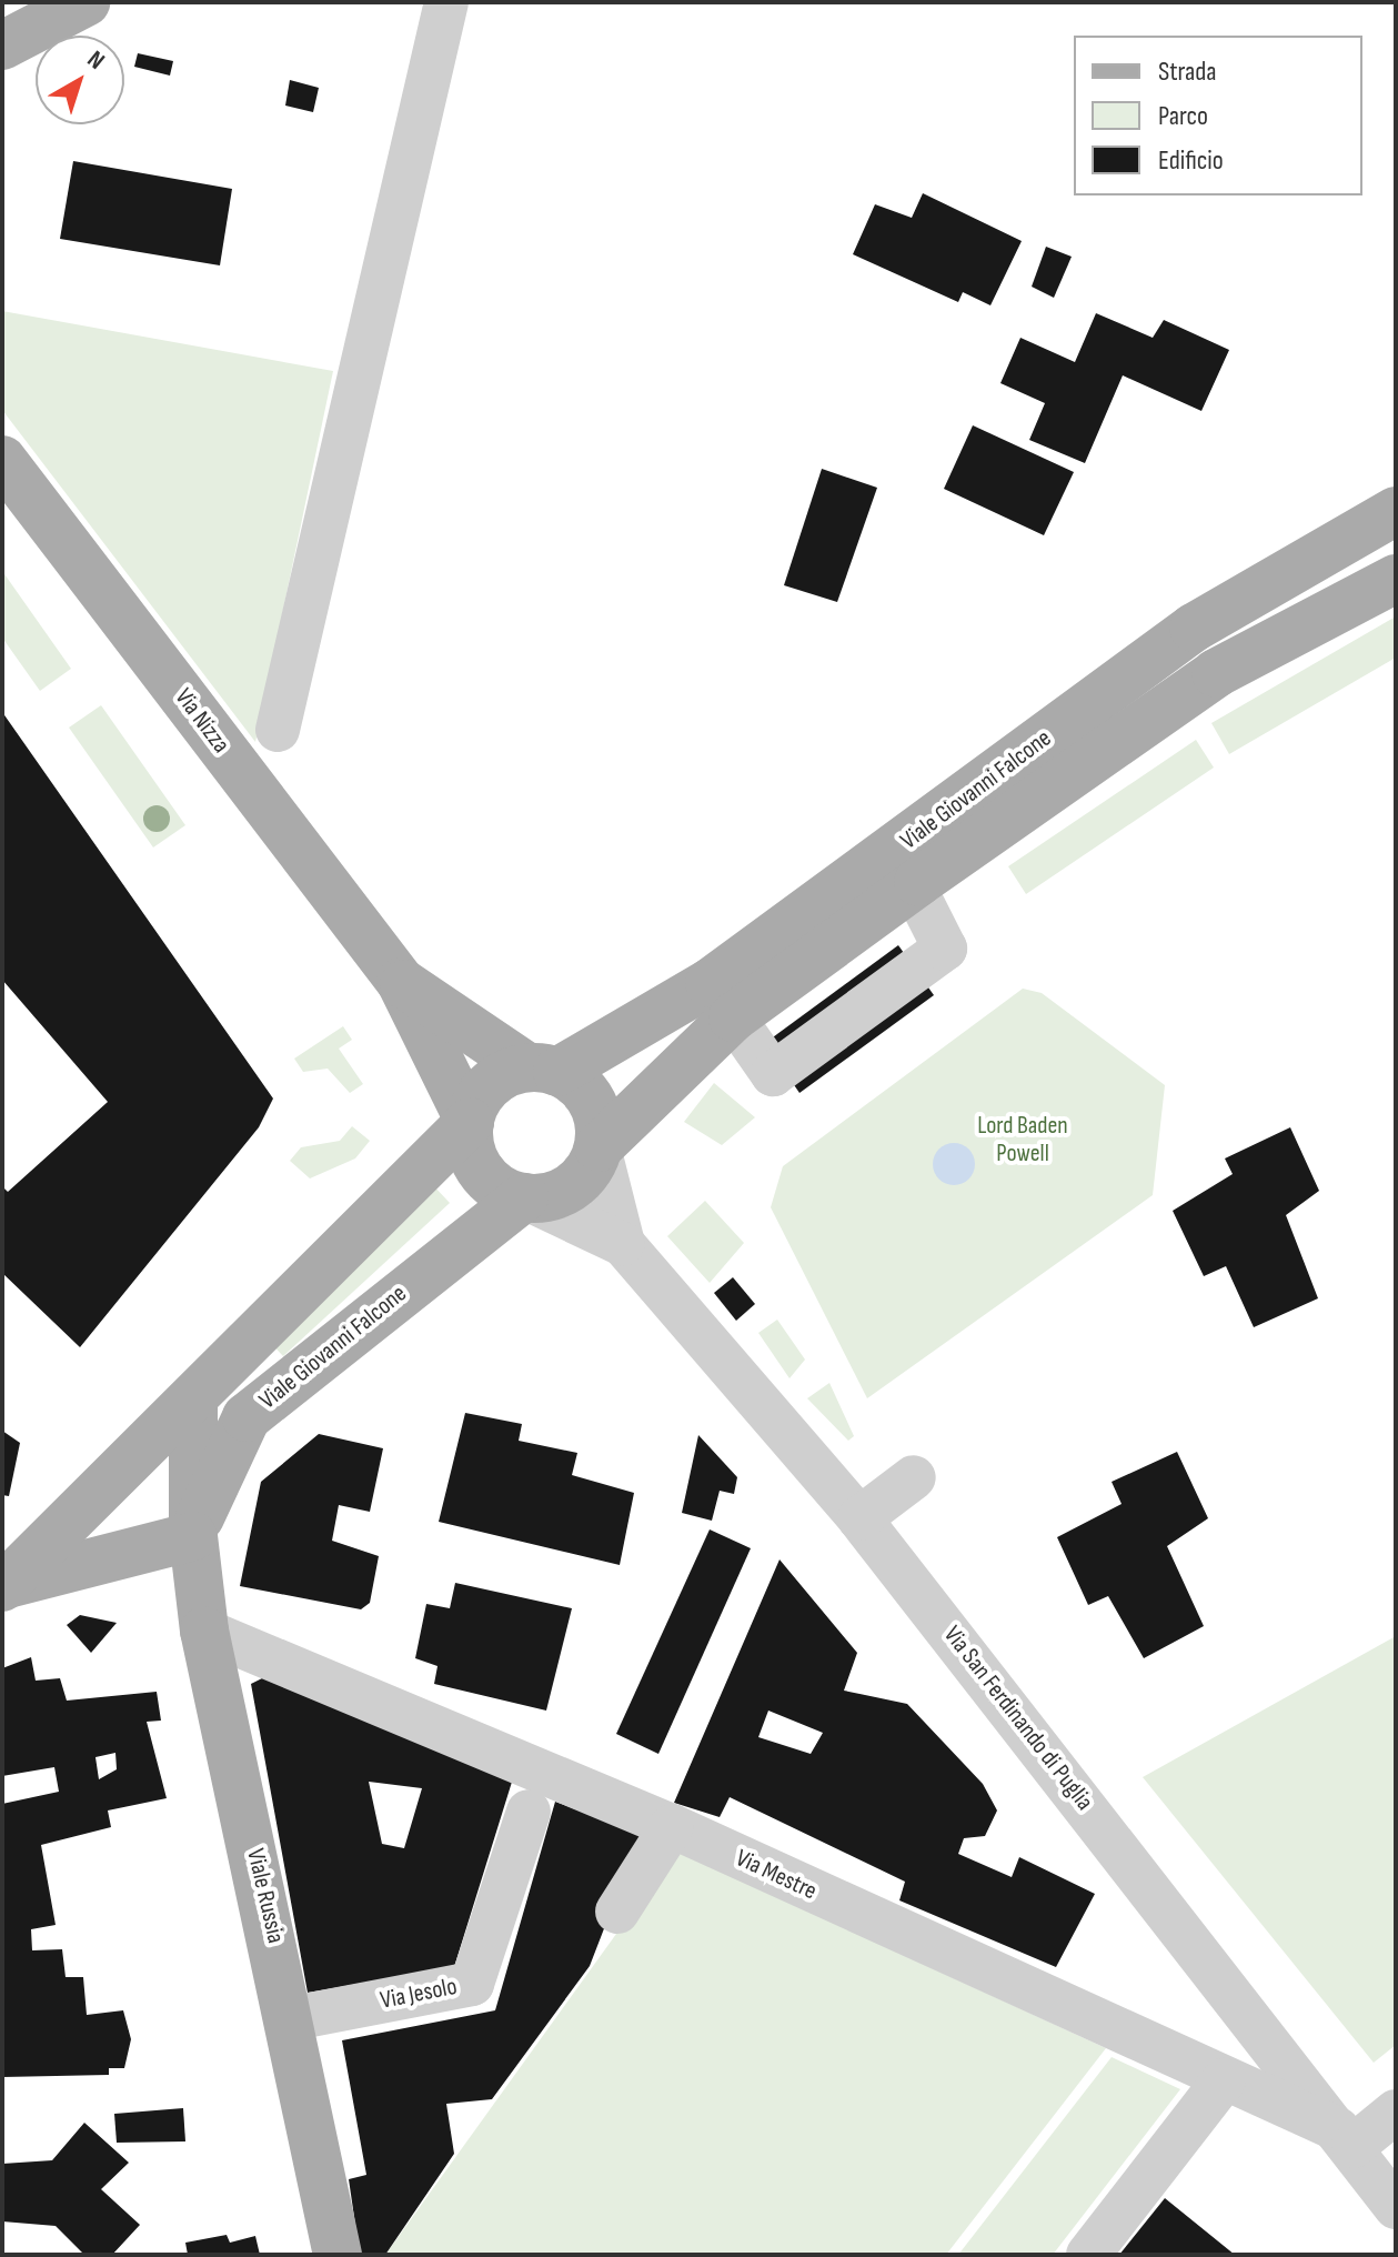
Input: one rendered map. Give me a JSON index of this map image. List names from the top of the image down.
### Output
{
  "streets": {
    "main road": ["Via Nizza", "Viale Giovanni Falcone", "Viale Russia"],
    "street": ["Via San Ferdinando di Puglia", "Via Mestre", "Via Jesolo"]
  },
  "crossings": [
    ["Via Nizza", "Viale Giovanni Falcone"],
    ["Via Nizza", "Via San Ferdinando di Puglia"],
    ["Viale Giovanni Falcone", "Via San Ferdinando di Puglia"],
    ["Viale Giovanni Falcone", "Viale Russia"],
    ["Via San Ferdinando di Puglia", "Via Mestre"],
    ["Via Mestre", "Viale Russia"],
    ["Viale Russia", "Via Jesolo"]
  ],
  "parks": ["Lord Baden Powell"],
  "legend": ["Strada", "Parco", "Edificio"],
  "north": "top right"
}
